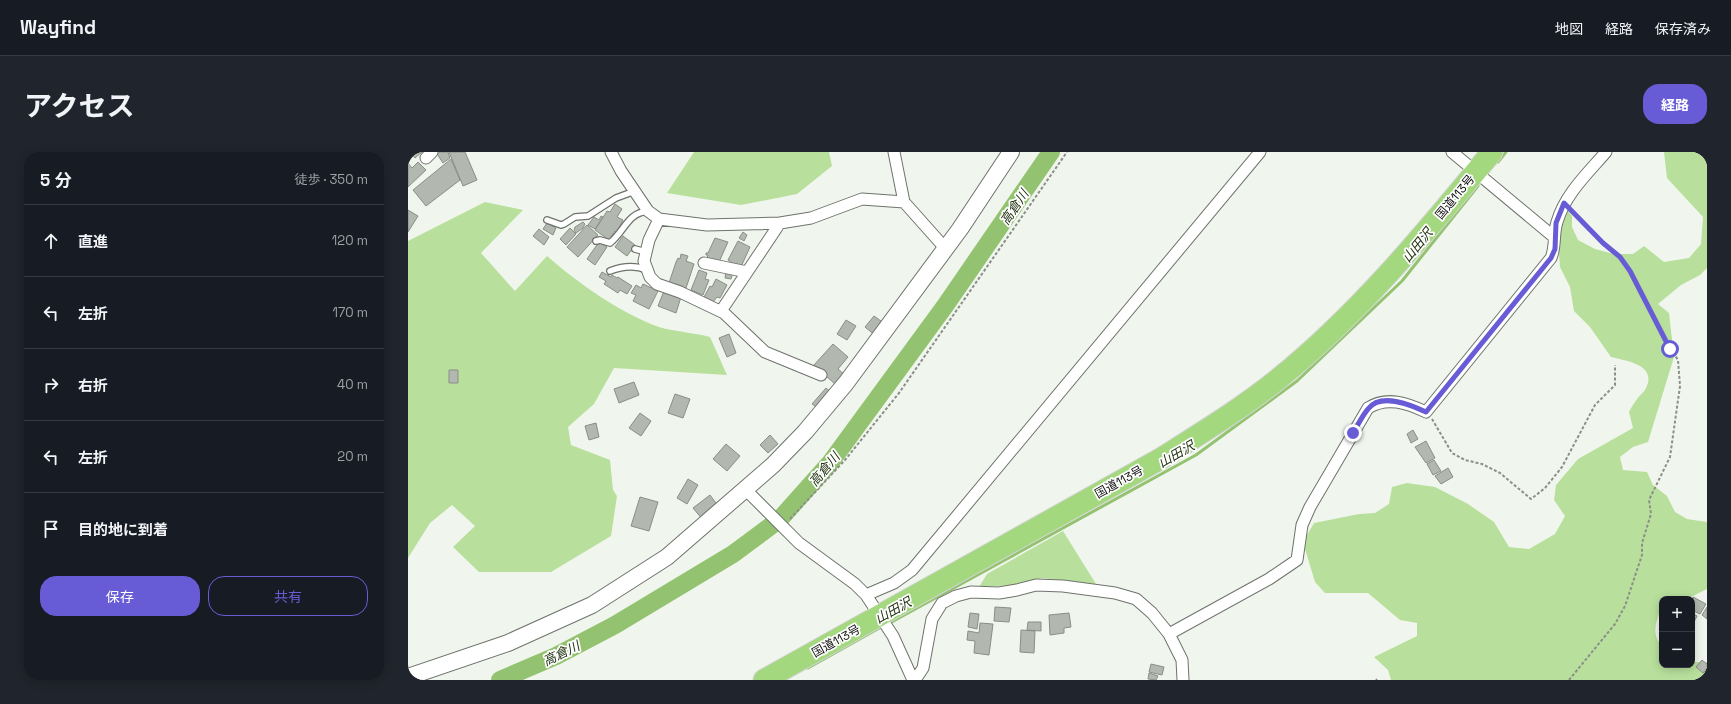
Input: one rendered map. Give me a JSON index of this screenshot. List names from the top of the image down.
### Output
{
  "streets": {
    "highway": ["国道113号"]
  },
  "water": ["高倉川", "山田沢"],
  "page": {
    "header": "Wayfind",
    "nav": ["地図", "経路", "保存済み"],
    "title": "アクセス",
    "buttons": [
      "経路",
      ["保存", "共有"]
    ],
    "heading": ["5 分", "徒歩 · 350 m"],
    "list": [
      ["直進", "120 m"],
      ["左折", "170 m"],
      ["右折", "40 m"],
      ["左折", "20 m"],
      "目的地に到着"
    ],
    "map_buttons": ["+", "−"]
  }
}
